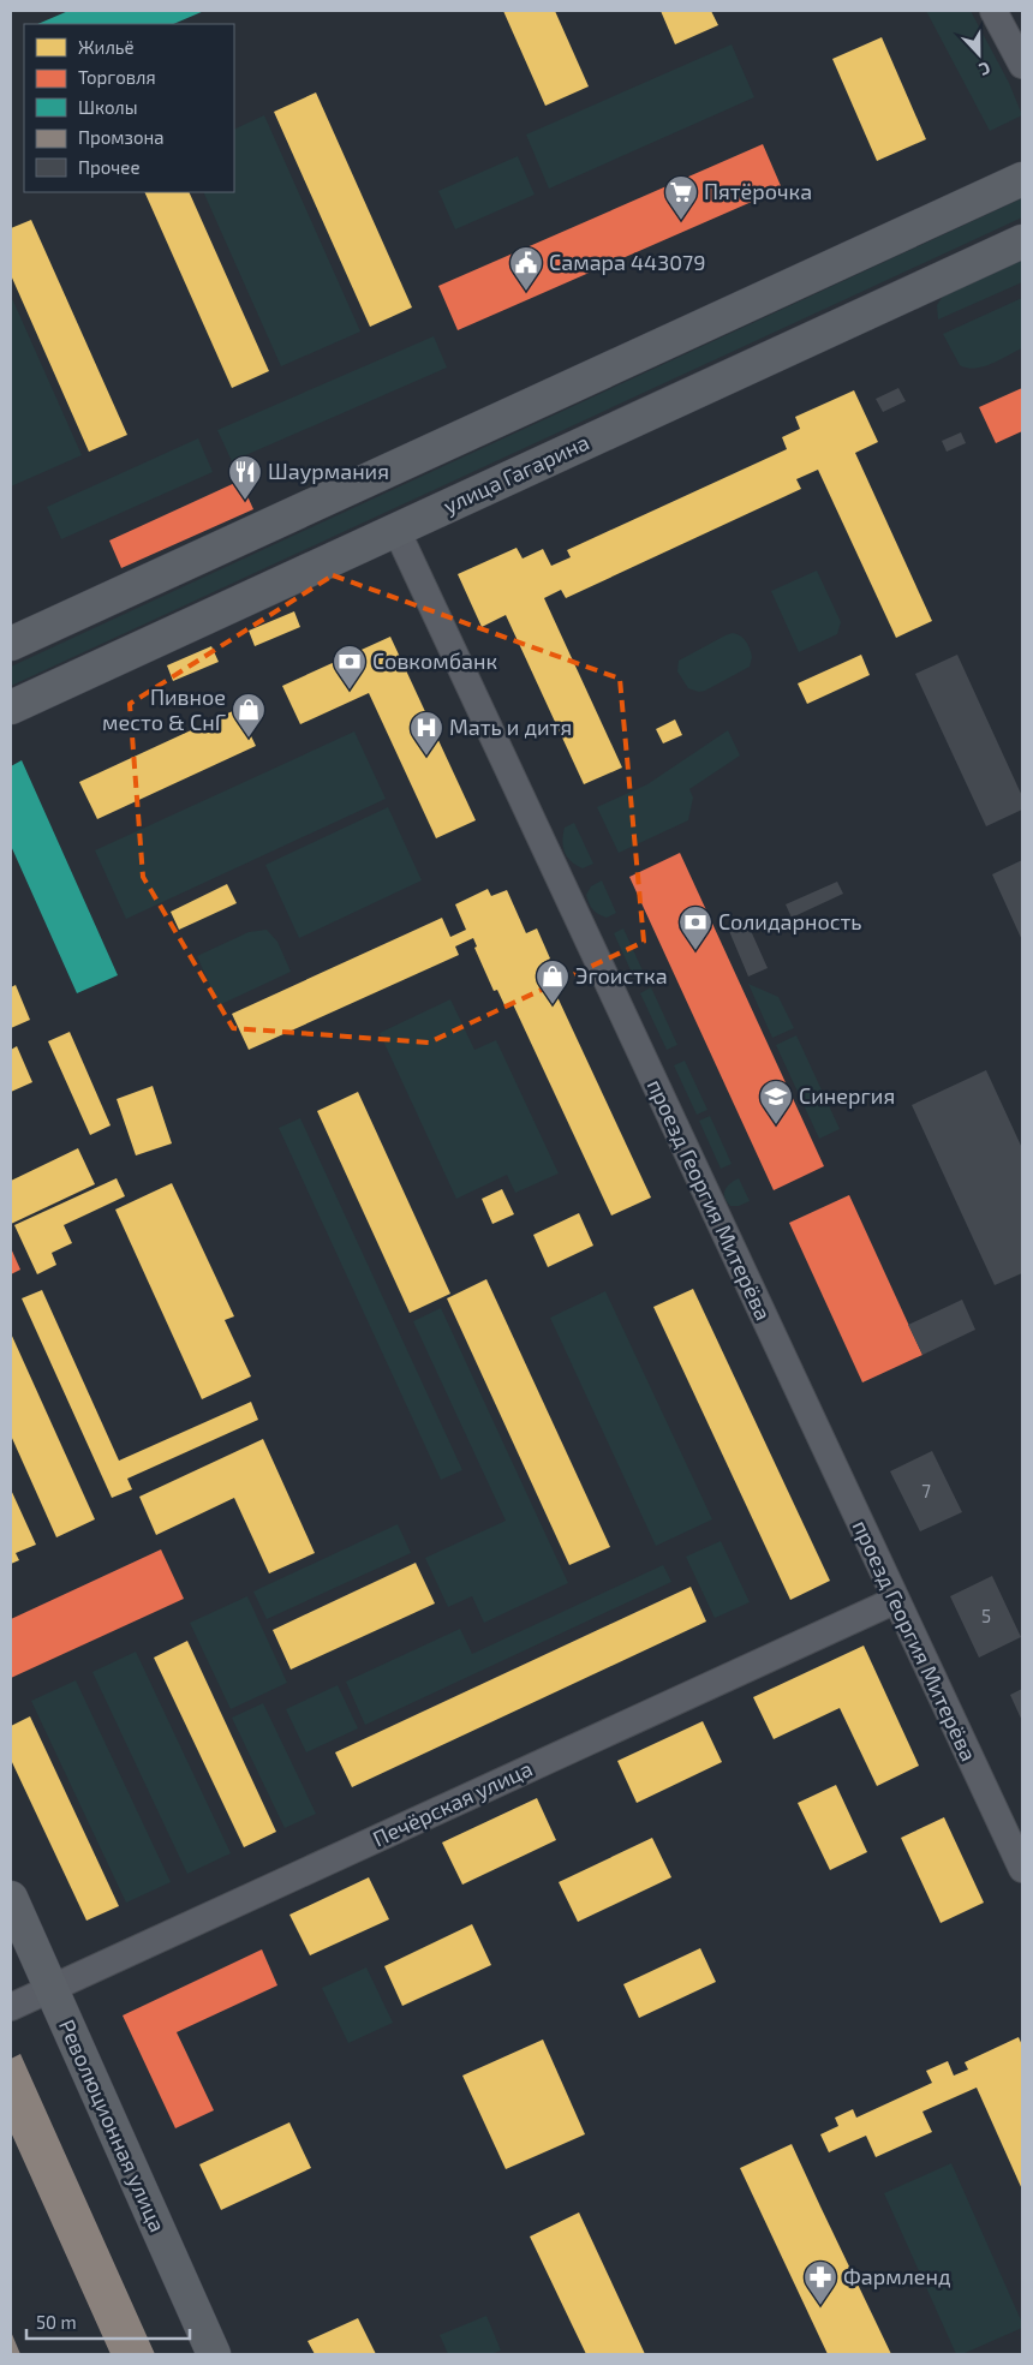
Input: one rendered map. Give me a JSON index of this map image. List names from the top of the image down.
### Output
{
  "streets": {
    "main road": ["улица Гагарина", "Революционная улица"],
    "street": ["проезд Георгия Митерёва", "Печёрская улица"]
  },
  "crossings": [
    ["улица Гагарина", "проезд Георгия Митерёва"],
    ["проезд Георгия Митерёва", "Печёрская улица"],
    ["Печёрская улица", "Революционная улица"]
  ],
  "places": {
    "supermarket": ["Пятёрочка"],
    "public building": ["Самара 443079"],
    "restaurant": ["Шаурмания"],
    "bank": ["Совкомбанк", "Солидарность"],
    "shop": ["Пивное место & СнГ", "Эгоистка"],
    "hospital": ["Мать и дитя"],
    "school or university": ["Синергия"],
    "pharmacy": ["Фармленд"]
  },
  "house_numbers": ["7", "5"],
  "legend": [
    "Жильё",
    "Торговля",
    "Школы",
    "Промзона",
    "Прочее"
  ],
  "scale_bar": "50 m",
  "north": "bottom"
}
